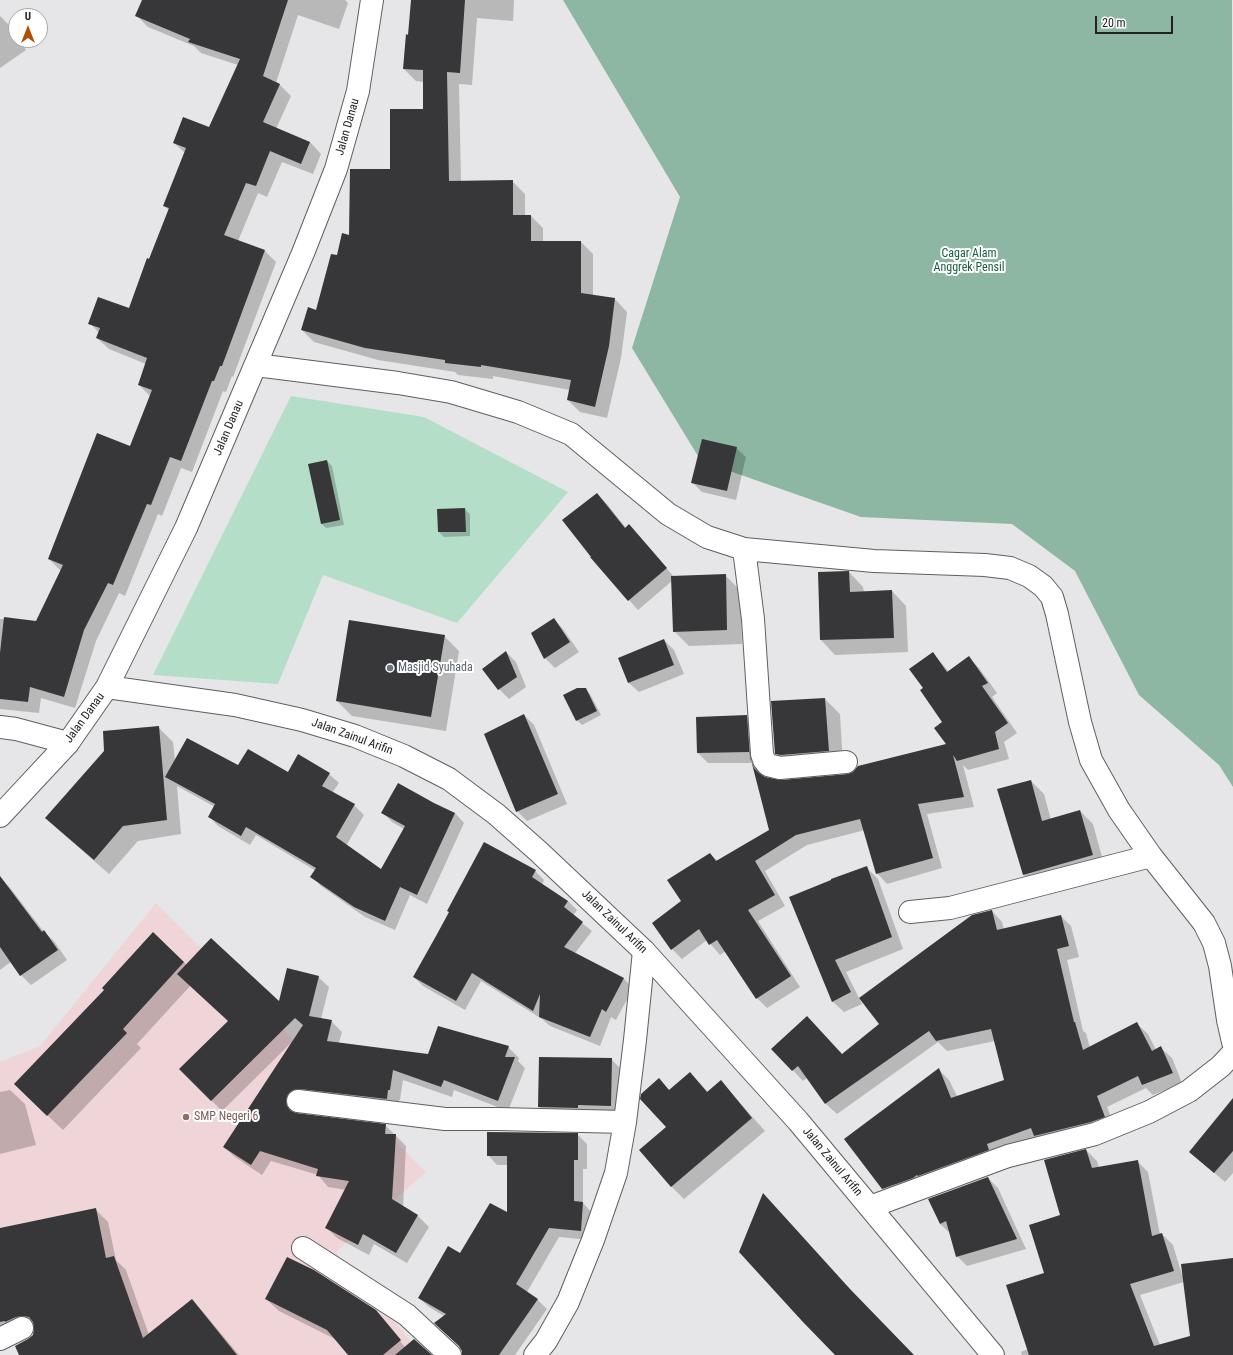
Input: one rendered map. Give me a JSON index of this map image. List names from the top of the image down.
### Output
{
  "streets": {
    "street": ["Jalan Danau", "Jalan Zainul Arifin"]
  },
  "crossings": [
    ["Jalan Danau", "Jalan Zainul Arifin"]
  ],
  "parks": ["Cagar Alam Anggrek Pensil"],
  "places": ["Masjid Syuhada", "SMP Negeri 6"],
  "scale_bar": "20 m",
  "north": "top"
}
